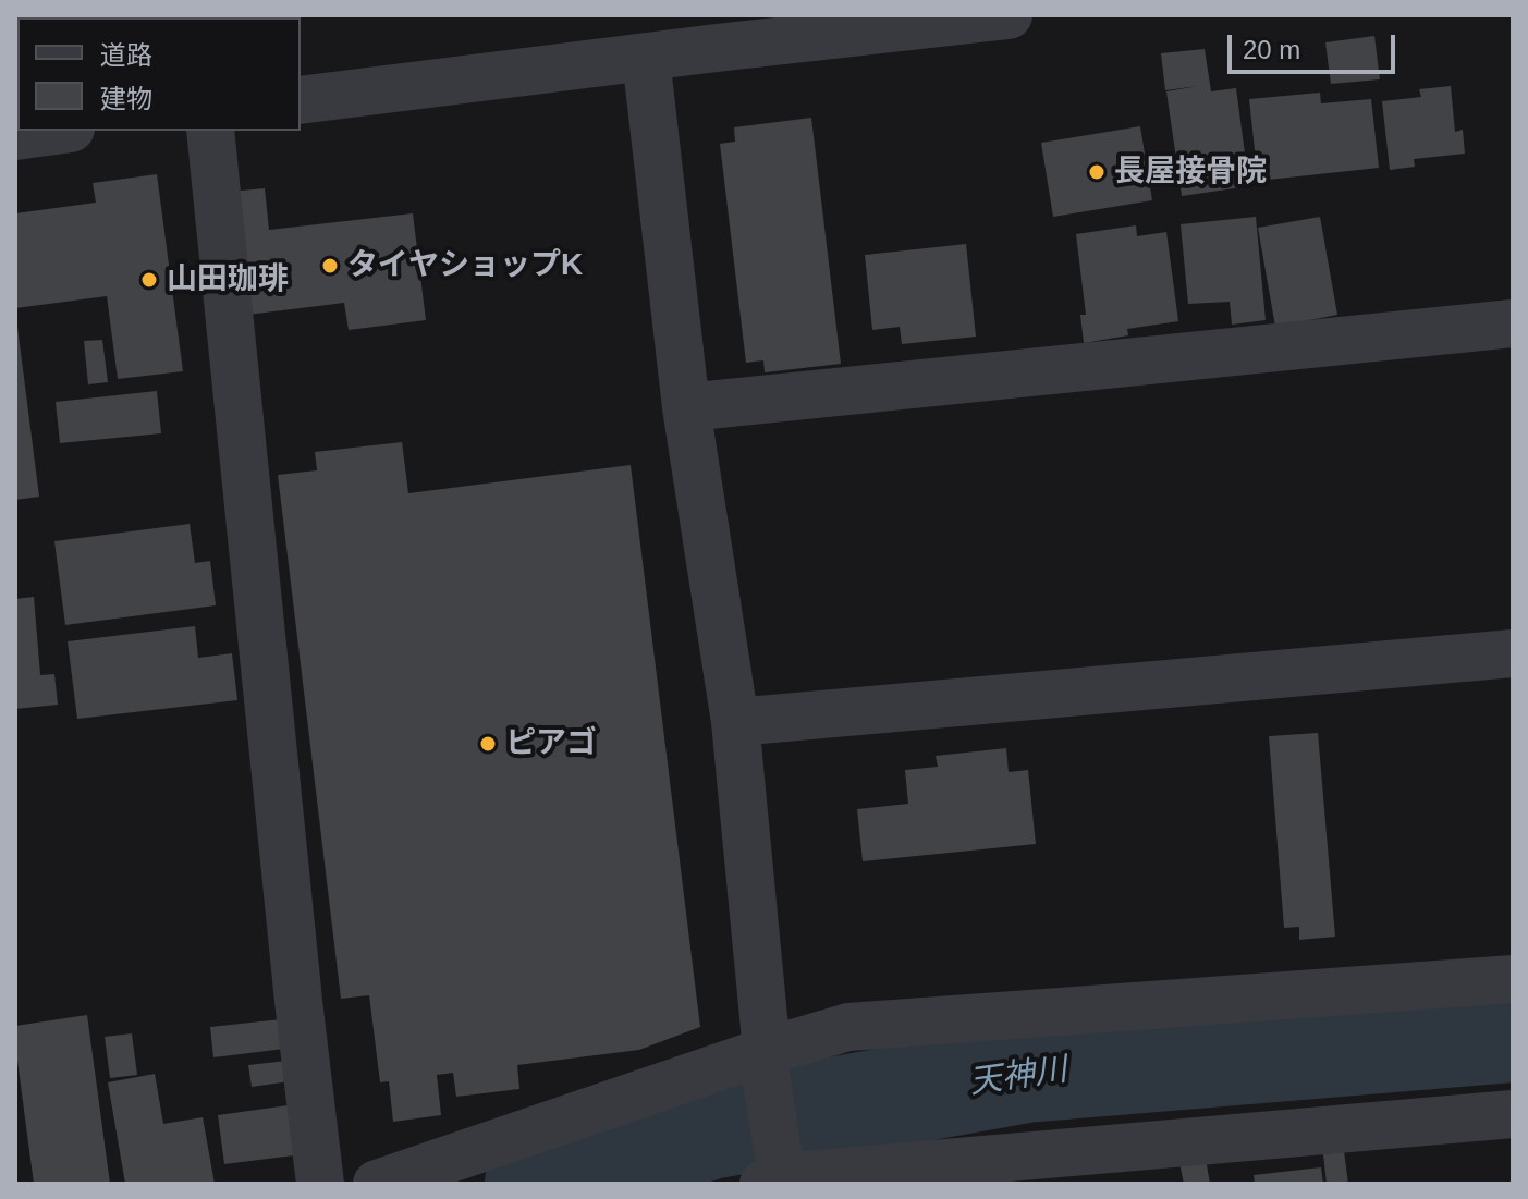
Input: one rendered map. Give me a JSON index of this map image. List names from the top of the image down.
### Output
{
  "water": ["天神川"],
  "places": [
    "長屋接骨院",
    "タイヤショップK",
    "山田珈琲",
    "ピアゴ"
  ],
  "legend": ["道路", "建物"],
  "scale_bar": "20 m"
}
